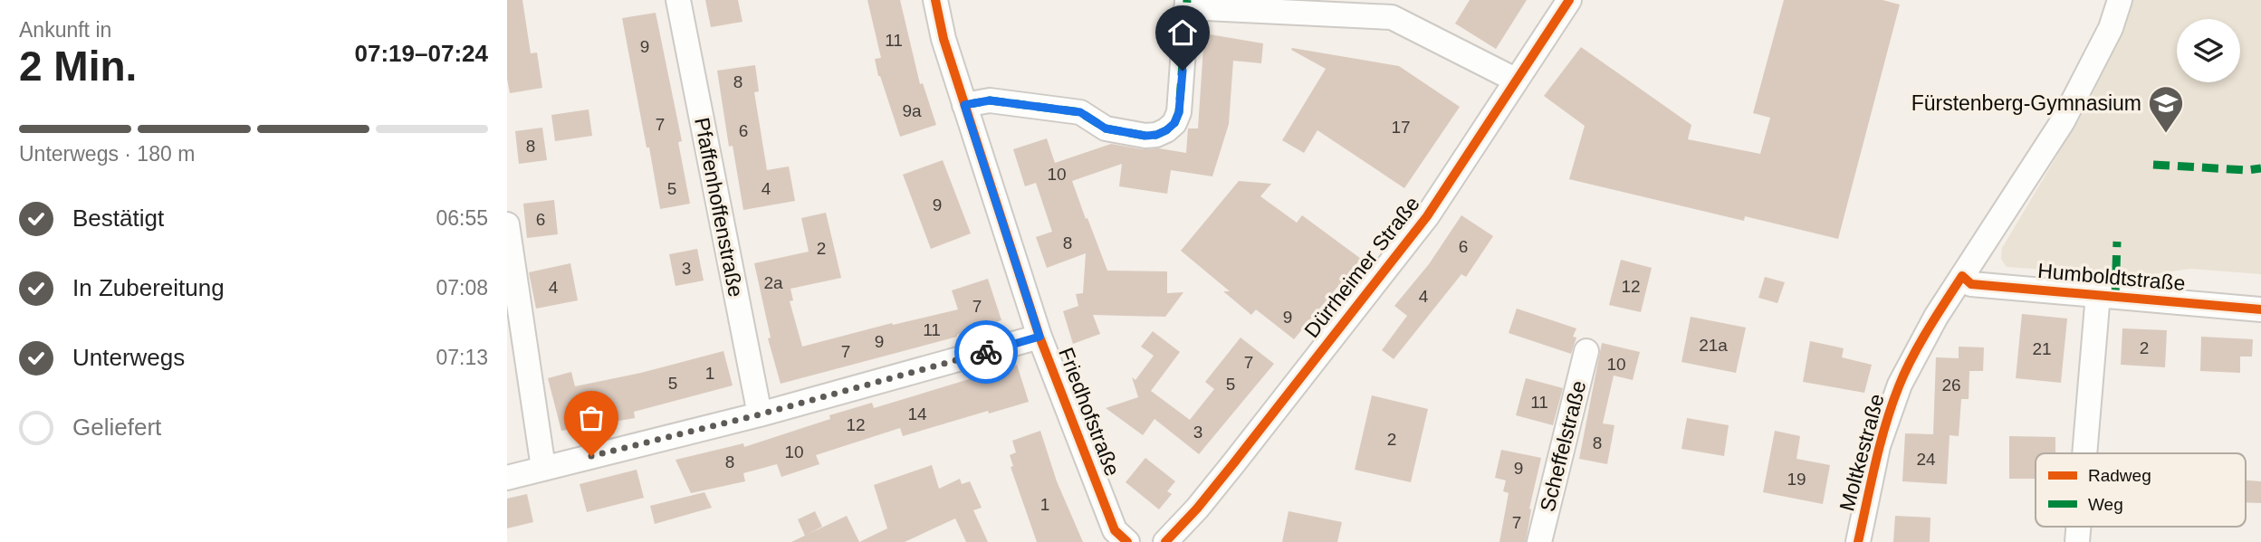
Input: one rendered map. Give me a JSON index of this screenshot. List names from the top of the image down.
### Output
{
  "streets": {
    "street": [
      "Pfaffenhoffenstraße",
      "Dürrheimer Straße",
      "Humboldtstraße",
      "Friedhofstraße",
      "Scheffelstraße",
      "Moltkestraße"
    ]
  },
  "crossings": [
    ["Humboldtstraße", "Moltkestraße"]
  ],
  "places": {
    "school or university": ["Fürstenberg-Gymnasium"]
  },
  "house_numbers": [
    "11",
    "9",
    "8",
    "9a",
    "7",
    "17",
    "6",
    "8",
    "10",
    "5",
    "4",
    "9",
    "6",
    "8",
    "6",
    "2",
    "3",
    "2a",
    "12",
    "4",
    "4",
    "7",
    "9",
    "11",
    "9",
    "21a",
    "2",
    "21",
    "7",
    "7",
    "10",
    "1",
    "5",
    "5",
    "26",
    "11",
    "14",
    "12",
    "3",
    "2",
    "8",
    "10",
    "24",
    "8",
    "9",
    "19",
    "1",
    "7"
  ],
  "legend": ["Radweg", "Weg"],
  "page": {
    "heading": ["2 Min.", "Ankunft in", "07:19–07:24"],
    "bar": "Unterwegs · 180 m",
    "list": [
      ["Bestätigt", "06:55"],
      ["In Zubereitung", "07:08"],
      ["Unterwegs", "07:13"],
      "Geliefert"
    ]
  }
}
